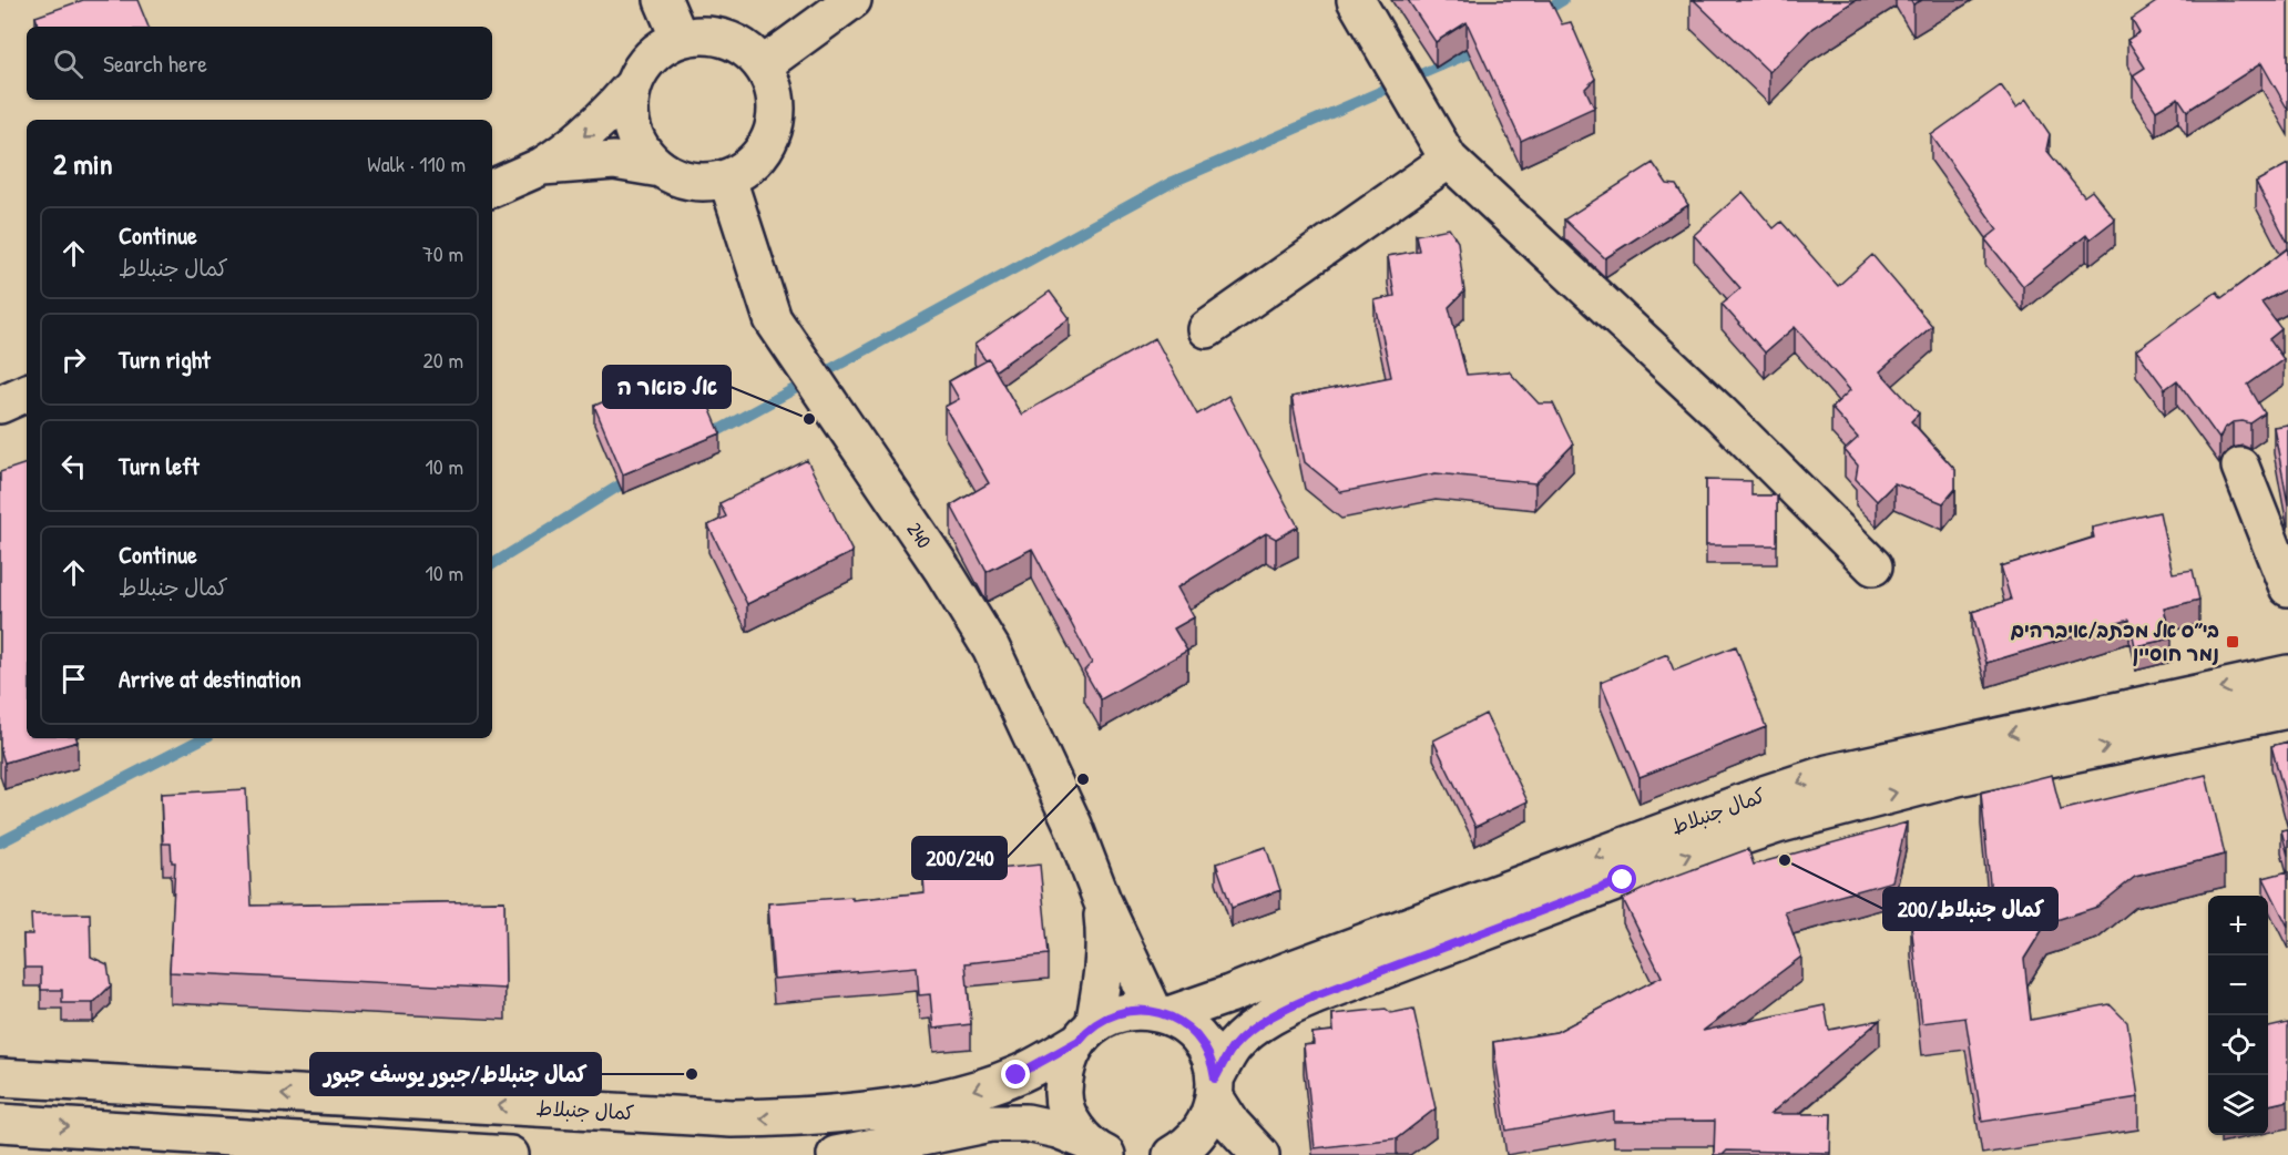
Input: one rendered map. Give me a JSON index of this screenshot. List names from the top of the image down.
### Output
{
  "streets": {
    "main road": ["240", "كمال جنبلاط"]
  },
  "crossings": [
    ["240", "كمال جنبلاط"]
  ],
  "places": {
    "other": [
      "אל פואר ה",
      "200/240",
      "200/كمال جنبلاط",
      "كمال جنبلاط/جبور يوسف جبور"
    ],
    "transit": ["בי״ס אל מכתב/איברהים נמר חוסיין"]
  },
  "page": {
    "search": "Search here",
    "heading": ["2 min", "Walk · 110 m"],
    "list": [
      ["Continue", "كمال جنبلاط", "70 m"],
      ["Turn right", "20 m"],
      ["Turn left", "10 m"],
      ["Continue", "كمال جنبلاط", "10 m"],
      "Arrive at destination"
    ],
    "map_buttons": ["+", "−"]
  }
}
